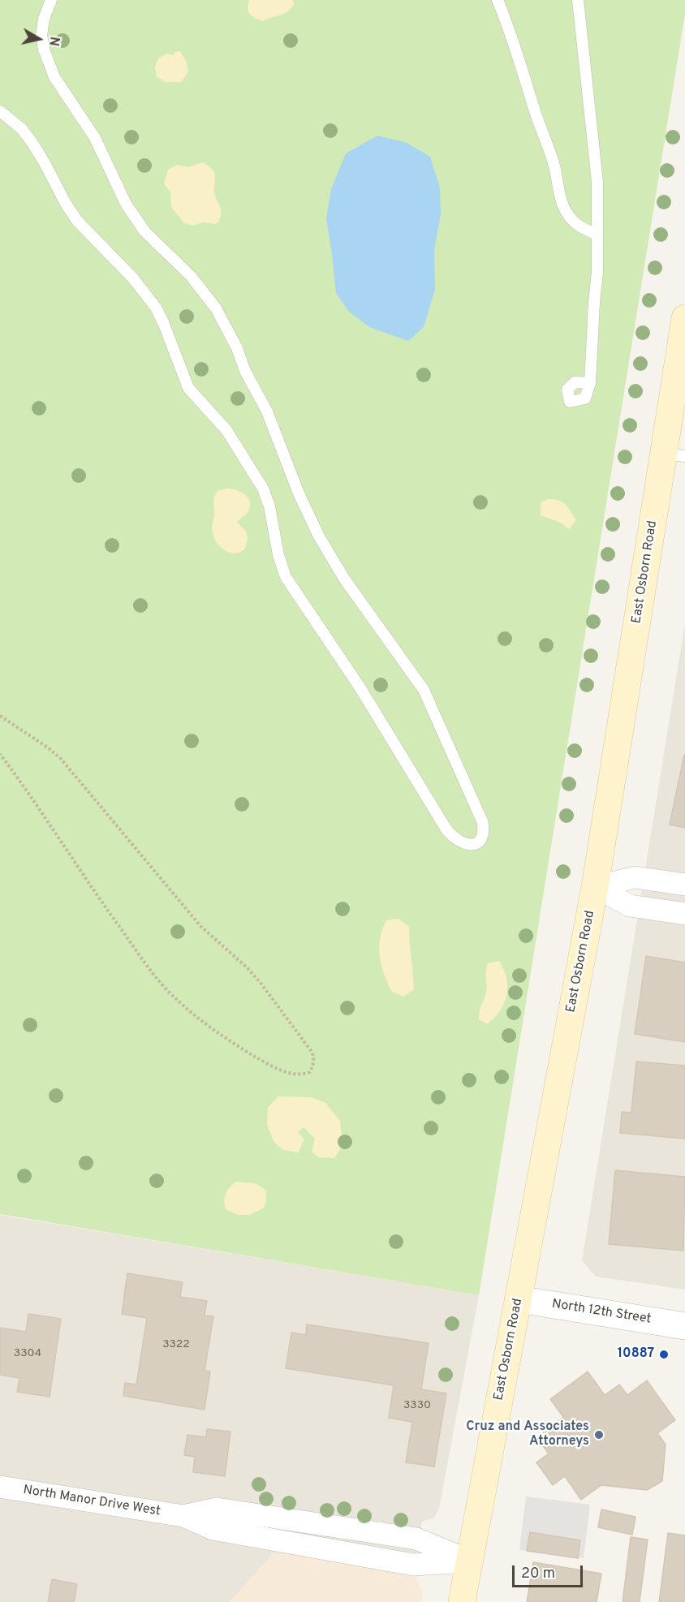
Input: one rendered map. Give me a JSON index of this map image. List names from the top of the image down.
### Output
{
  "streets": {
    "main road": ["East Osborn Road"],
    "street": ["North 12th Street", "North Manor Drive West"]
  },
  "crossings": [
    ["East Osborn Road", "North 12th Street"],
    ["East Osborn Road", "North Manor Drive West"]
  ],
  "places": ["10887", "Cruz and Associates Attorneys"],
  "house_numbers": ["3322", "3304", "3330"],
  "scale_bar": "20 m",
  "north": "right"
}
